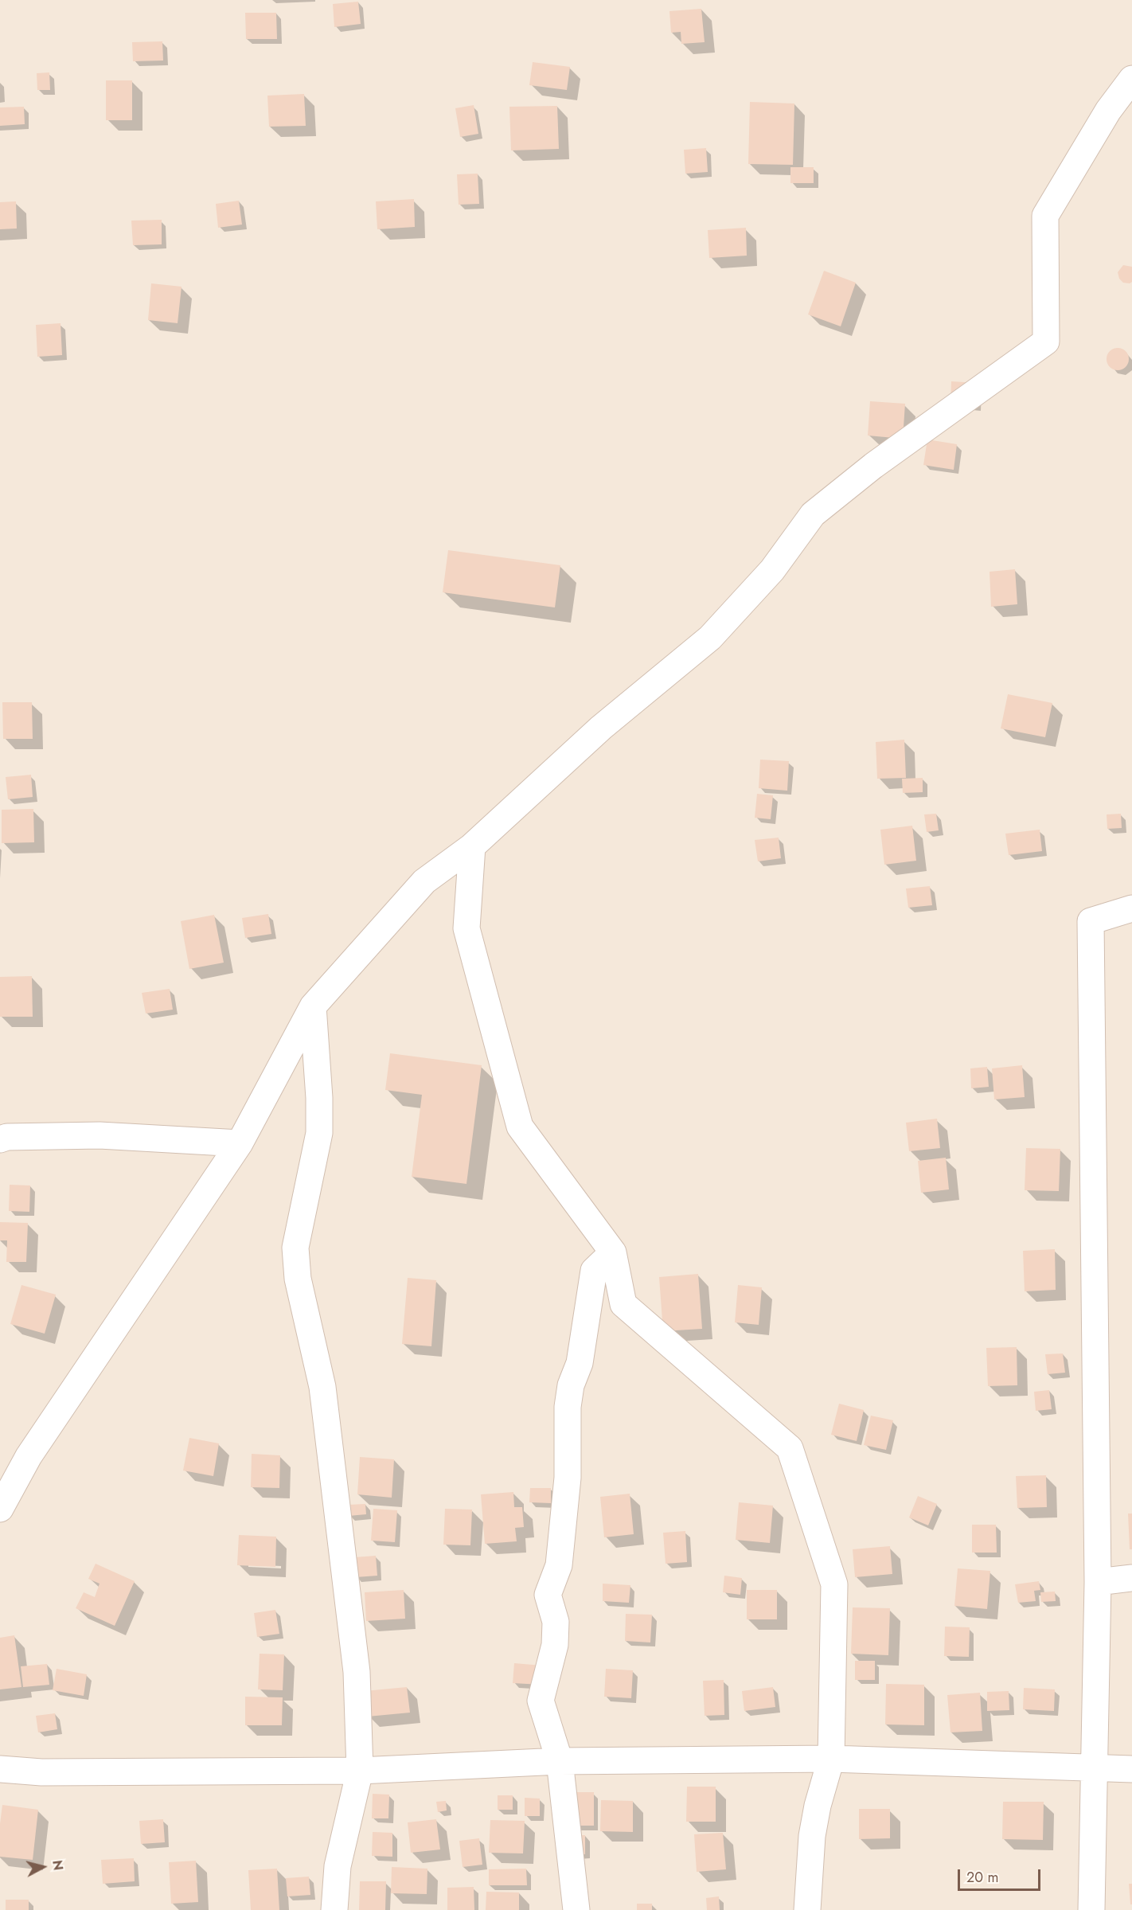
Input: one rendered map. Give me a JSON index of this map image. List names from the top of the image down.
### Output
{
  "scale_bar": "20 m",
  "north": "right"
}
